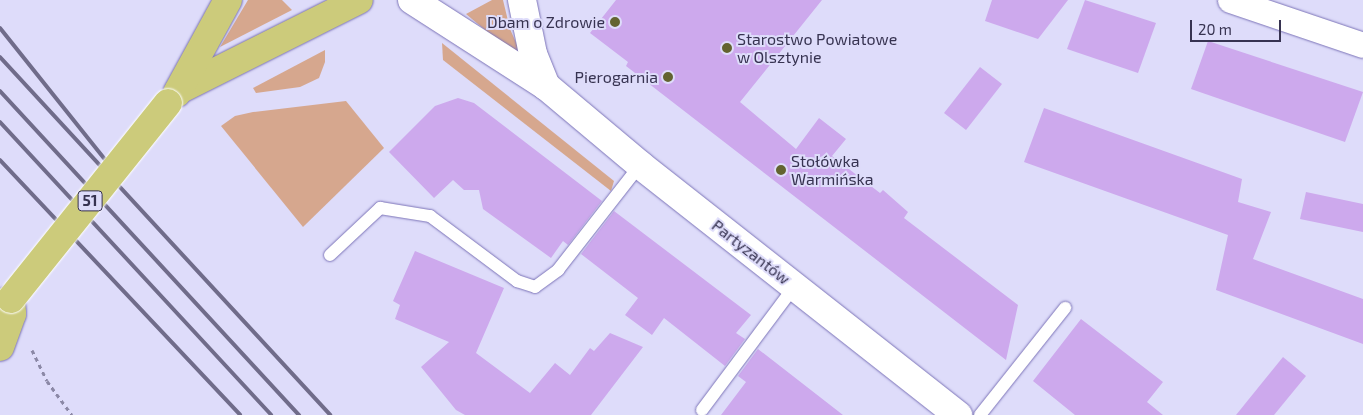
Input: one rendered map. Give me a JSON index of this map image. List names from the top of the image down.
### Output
{
  "streets": {
    "main road": ["51"],
    "street": ["Partyzantów"]
  },
  "places": [
    "Dbam o Zdrowie",
    "Starostwo Powiatowe w Olsztynie",
    "Pierogarnia",
    "Stołówka Warmińska"
  ],
  "scale_bar": "20 m"
}
